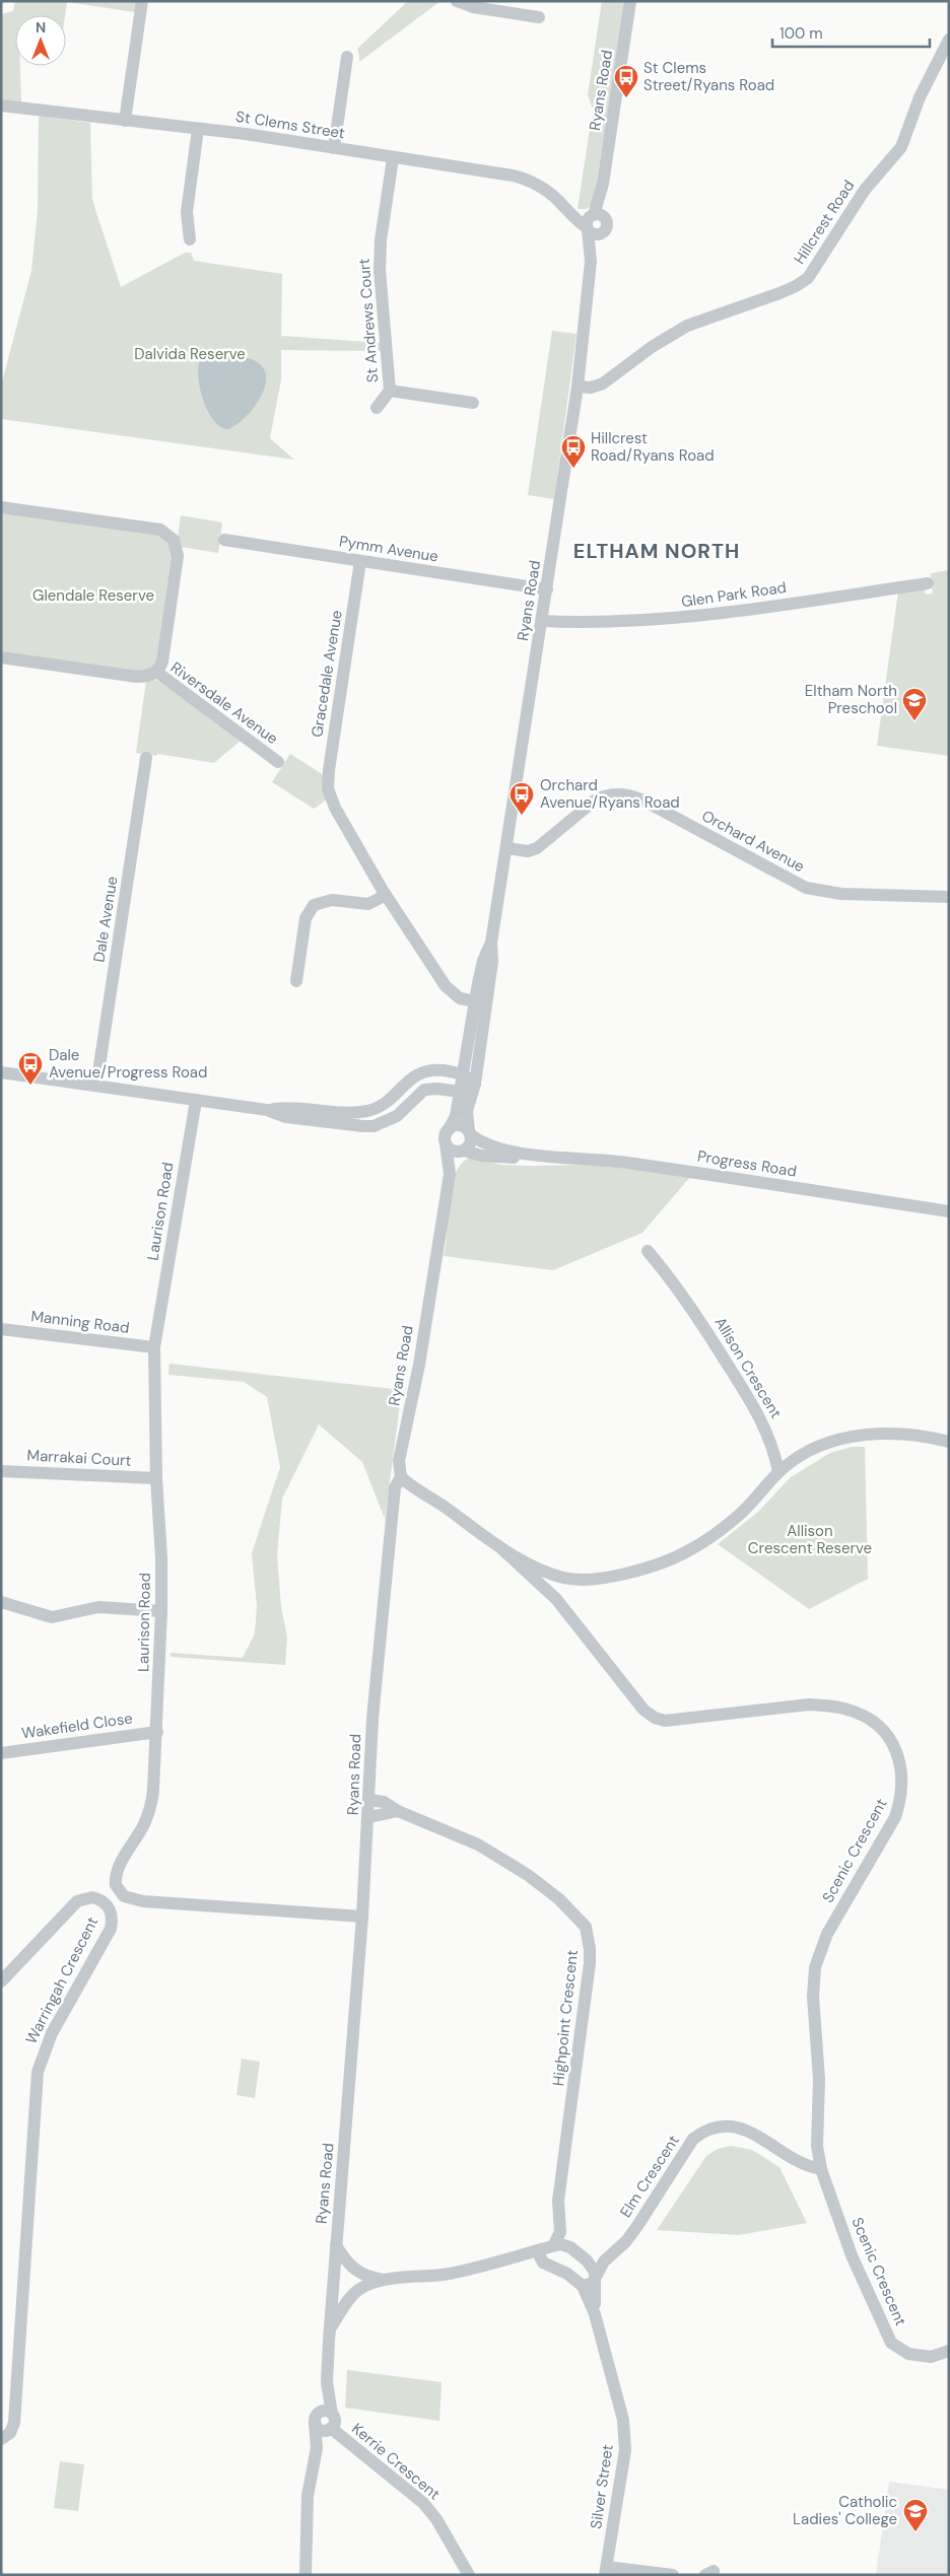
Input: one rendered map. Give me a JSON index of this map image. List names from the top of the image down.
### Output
{
  "streets": {
    "street": [
      "Ryans Road",
      "St Clems Street",
      "Hillcrest Road",
      "St Andrews Court",
      "Pymm Avenue",
      "Glen Park Road",
      "Gracedale Avenue",
      "Riversdale Avenue",
      "Orchard Avenue",
      "Dale Avenue",
      "Progress Road",
      "Laurison Road",
      "Manning Road",
      "Allison Crescent",
      "Marrakai Court",
      "Wakefield Close",
      "Scenic Crescent",
      "Warringah Crescent",
      "Highpoint Crescent",
      "Elm Crescent",
      "Kerrie Crescent",
      "Silver Street"
    ]
  },
  "crossings": [
    ["Ryans Road", "St Clems Street"],
    ["Ryans Road", "Hillcrest Road"],
    ["Ryans Road", "Pymm Avenue"],
    ["Ryans Road", "Glen Park Road"],
    ["Ryans Road", "Orchard Avenue"],
    ["Ryans Road", "Progress Road"],
    ["Ryans Road", "Laurison Road"],
    ["Ryans Road", "Highpoint Crescent"],
    ["Ryans Road", "Kerrie Crescent"],
    ["St Clems Street", "St Andrews Court"],
    ["Pymm Avenue", "Gracedale Avenue"],
    ["Laurison Road", "Manning Road"],
    ["Laurison Road", "Marrakai Court"],
    ["Laurison Road", "Wakefield Close"],
    ["Scenic Crescent", "Elm Crescent"],
    ["Highpoint Crescent", "Elm Crescent"],
    ["Highpoint Crescent", "Silver Street"],
    ["Elm Crescent", "Silver Street"]
  ],
  "districts": ["ELTHAM NORTH"],
  "parks": ["Dalvida Reserve", "Glendale Reserve", "Allison Crescent Reserve"],
  "places": {
    "bus stop": [
      "St Clems Street/Ryans Road",
      "Hillcrest Road/Ryans Road",
      "Orchard Avenue/Ryans Road",
      "Dale Avenue/Progress Road"
    ],
    "school or university": ["Eltham North Preschool", "Catholic Ladies' College"]
  },
  "scale_bar": "100 m",
  "north": "top"
}
